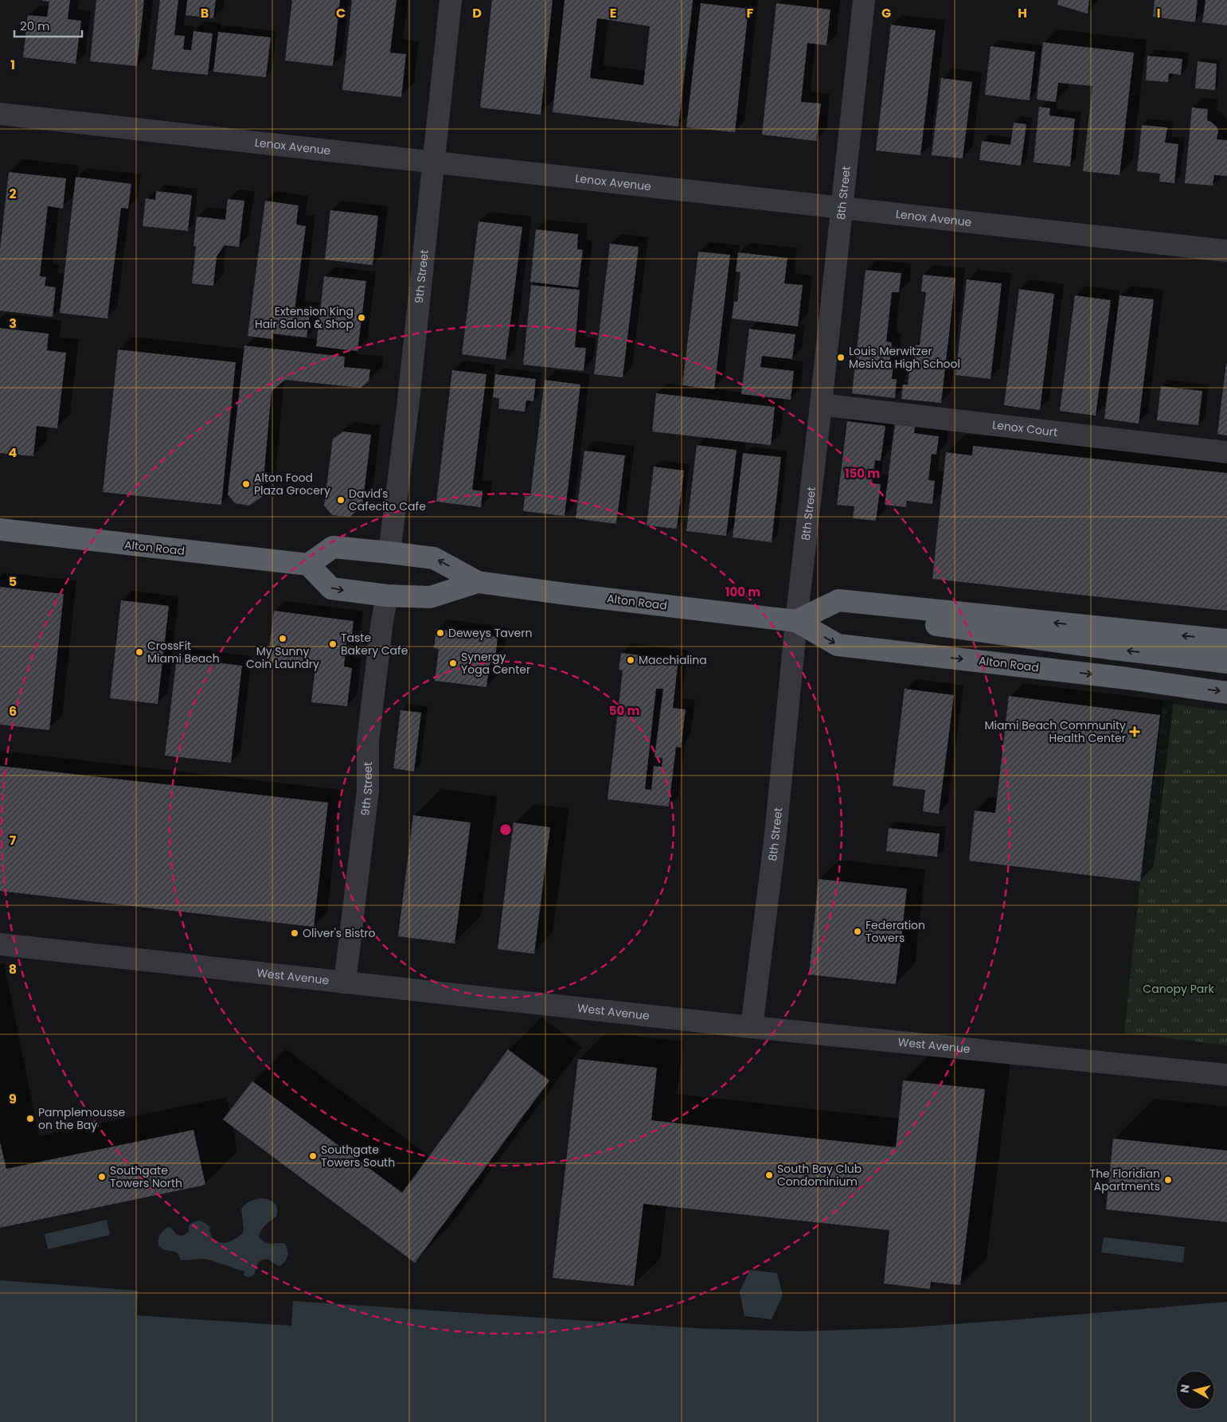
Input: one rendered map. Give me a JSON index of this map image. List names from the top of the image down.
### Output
{
  "streets": {
    "highway": ["Alton Road"],
    "street": [
      "Lenox Avenue",
      "8th Street",
      "9th Street",
      "Lenox Court",
      "West Avenue"
    ]
  },
  "crossings": [
    ["Lenox Avenue", "8th Street"],
    ["Lenox Avenue", "9th Street"],
    ["8th Street", "Lenox Court"],
    ["8th Street", "Alton Road"],
    ["8th Street", "West Avenue"],
    ["9th Street", "Alton Road"],
    ["9th Street", "West Avenue"]
  ],
  "parks": ["Canopy Park"],
  "places": {
    "other": [
      "Extension King Hair Salon & Shop",
      "Louis Merwitzer Mesivta High School",
      "Alton Food Plaza Grocery",
      "David's Cafecito Cafe",
      "Deweys Tavern",
      "My Sunny Coin Laundry",
      "Taste Bakery Cafe",
      "CrossFit Miami Beach",
      "Macchialina",
      "Synergy Yoga Center",
      "Federation Towers",
      "Oliver's Bistro",
      "Pamplemousse on the Bay",
      "Southgate Towers South",
      "South Bay Club Condominium",
      "Southgate Towers North",
      "The Floridian Apartments"
    ],
    "health": ["Miami Beach Community Health Center"]
  },
  "scale_bar": "20 m",
  "north": "left",
  "grid": {
    "columns": [
      "B",
      "C",
      "D",
      "E",
      "F",
      "G",
      "H",
      "I"
    ],
    "rows": [
      "1",
      "2",
      "3",
      "4",
      "5",
      "6",
      "7",
      "8",
      "9"
    ]
  },
  "rings": ["150 m", "100 m", "50 m"]
}
